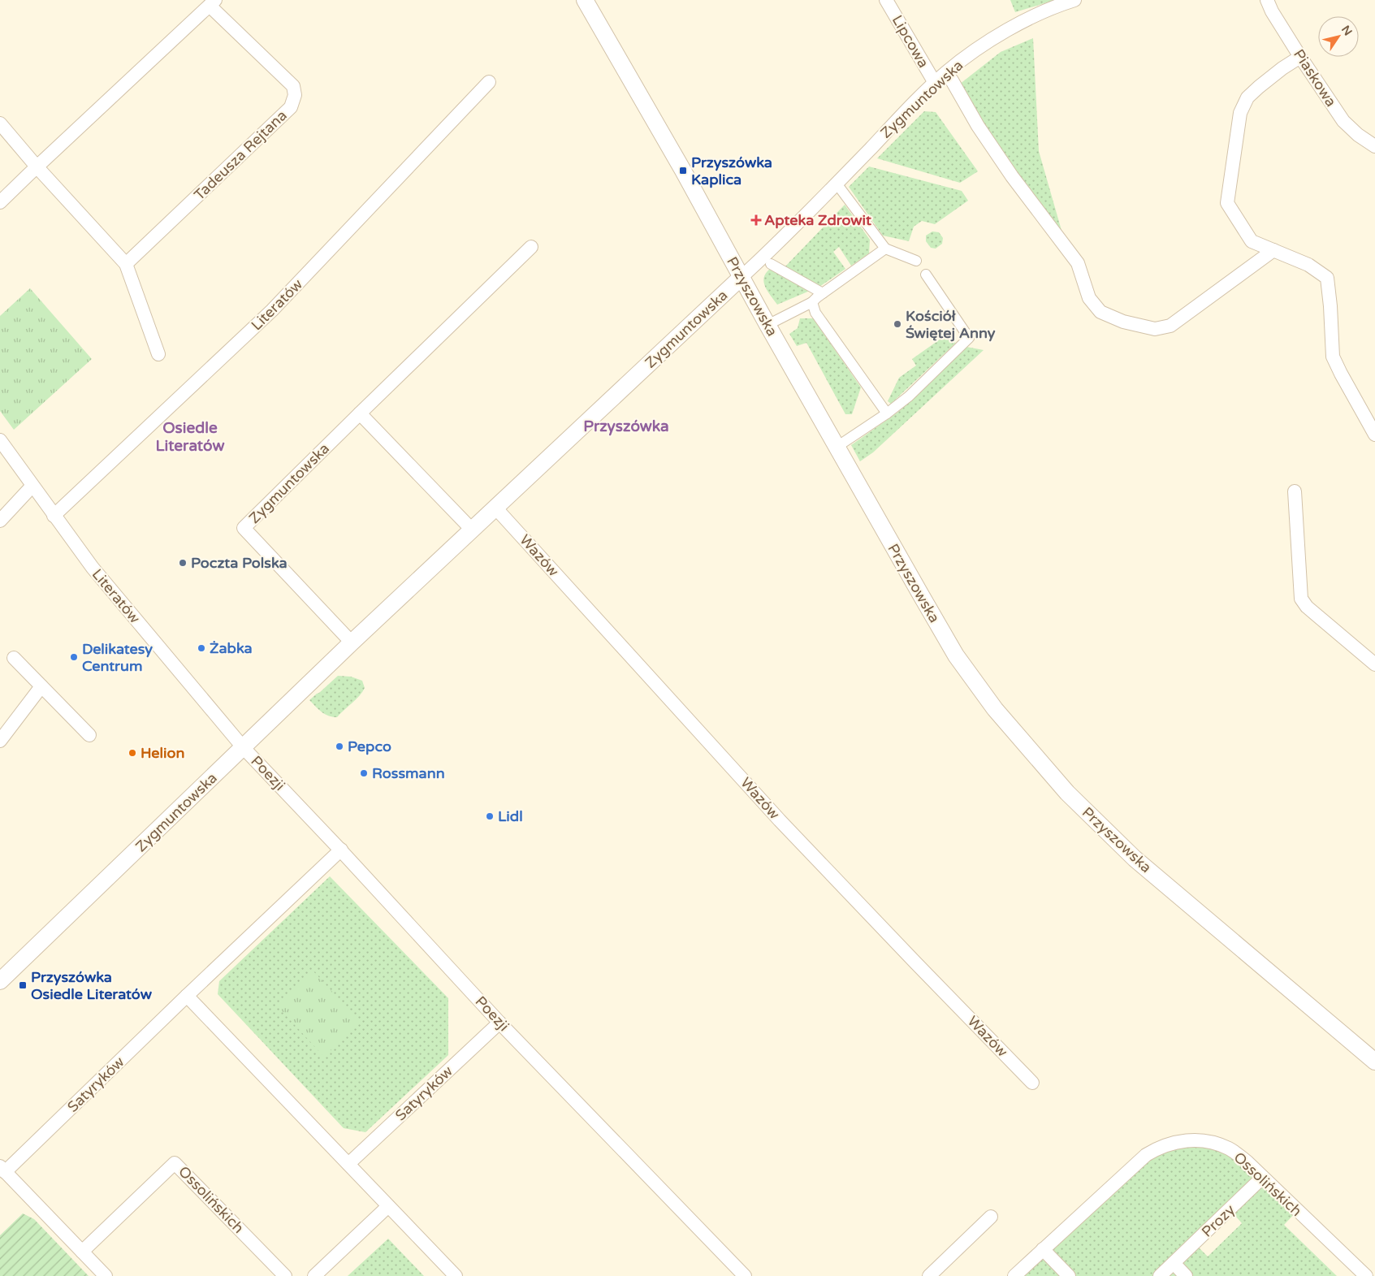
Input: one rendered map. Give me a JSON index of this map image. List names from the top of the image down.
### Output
{
  "streets": {
    "street": [
      "Lipcowa",
      "Piaskowa",
      "Zygmuntowska",
      "Tadeusza Rejtana",
      "Przyszowska",
      "Literatów",
      "Wazów",
      "Poezji",
      "Satyryków",
      "Ossolińskich",
      "Prozy"
    ]
  },
  "crossings": [
    ["Lipcowa", "Zygmuntowska"],
    ["Zygmuntowska", "Przyszowska"],
    ["Zygmuntowska", "Literatów"],
    ["Zygmuntowska", "Wazów"],
    ["Zygmuntowska", "Poezji"],
    ["Literatów", "Poezji"],
    ["Poezji", "Satyryków"],
    ["Ossolińskich", "Prozy"]
  ],
  "districts": ["Przyszówka", "Osiedle Literatów"],
  "places": {
    "transit": ["Przyszówka Kaplica", "Przyszówka Osiedle Literatów"],
    "health": ["Apteka Zdrowit"],
    "other": [
      "Kościół Świętej Anny",
      "Poczta Polska",
      "Żabka",
      "Delikatesy Centrum",
      "Pepco",
      "Helion",
      "Rossmann",
      "Lidl"
    ]
  },
  "north": "top right"
}
